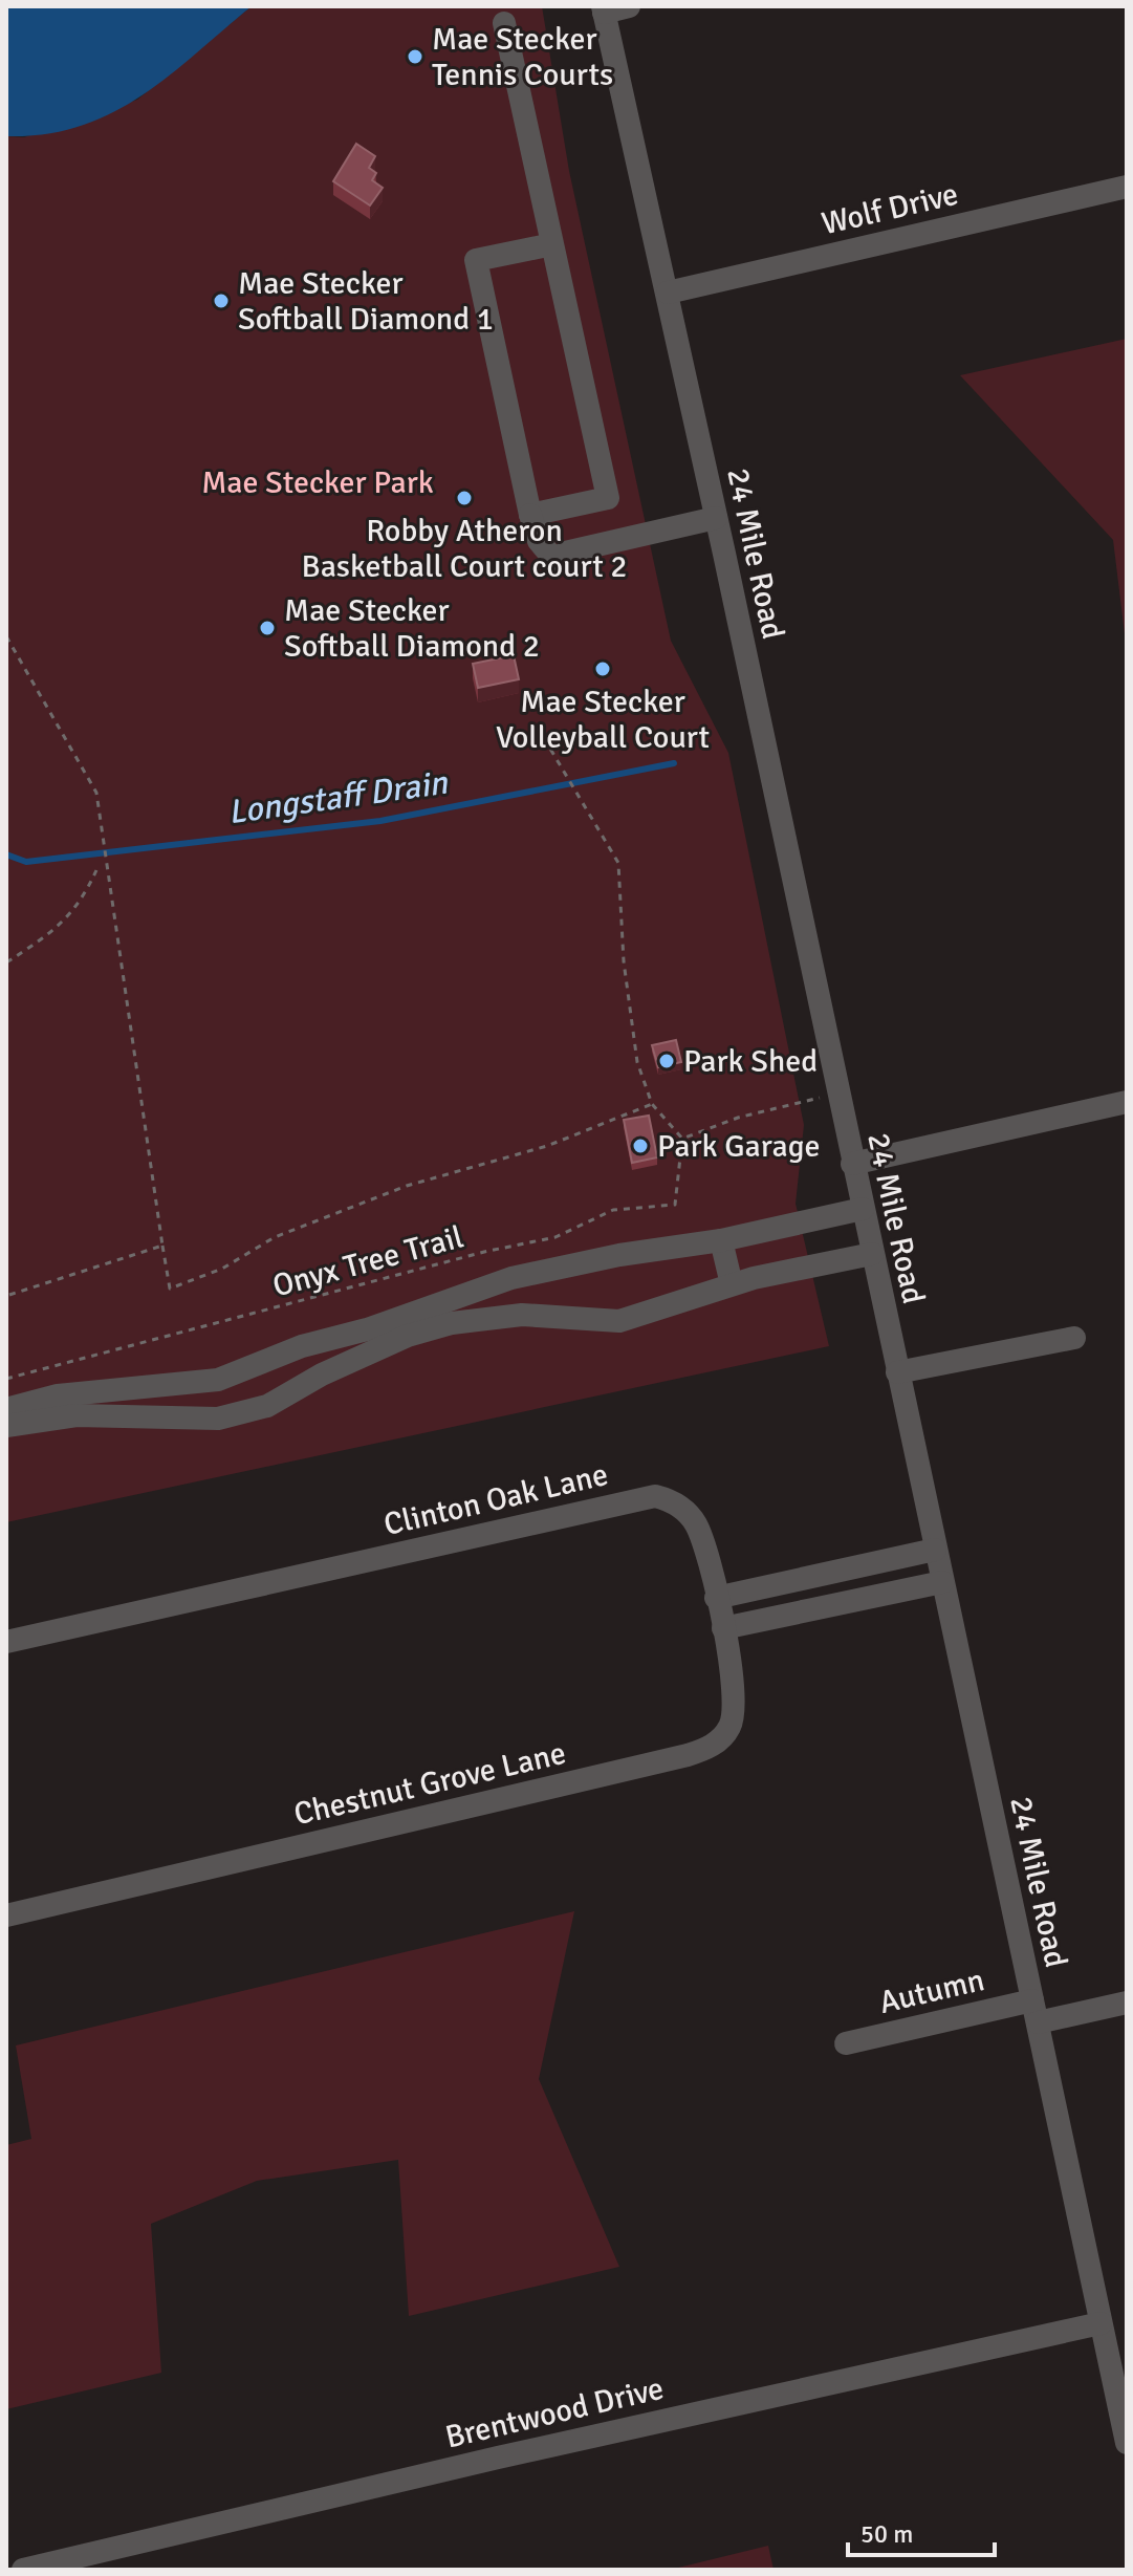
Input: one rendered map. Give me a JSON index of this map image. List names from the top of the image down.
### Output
{
  "streets": {
    "street": [
      "Wolf Drive",
      "24 Mile Road",
      "Clinton Oak Lane",
      "Chestnut Grove Lane",
      "Autumn",
      "Brentwood Drive"
    ],
    "path": ["Onyx Tree Trail"]
  },
  "crossings": [
    ["Wolf Drive", "24 Mile Road"],
    ["24 Mile Road", "Autumn"],
    ["24 Mile Road", "Brentwood Drive"],
    ["Clinton Oak Lane", "Chestnut Grove Lane"]
  ],
  "water": ["Longstaff Drain"],
  "parks": ["Mae Stecker Park"],
  "places": [
    "Mae Stecker Tennis Courts",
    "Mae Stecker Softball Diamond 1",
    "Robby Atheron Basketball Court court 2",
    "Mae Stecker Softball Diamond 2",
    "Mae Stecker Volleyball Court",
    "Park Shed",
    "Park Garage"
  ],
  "scale_bar": "50 m"
}
